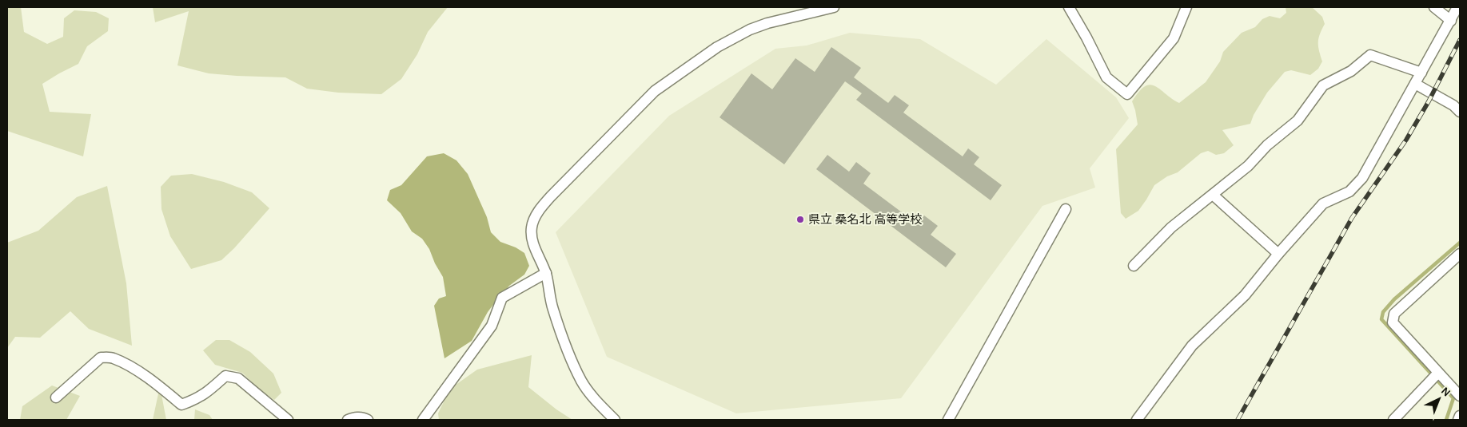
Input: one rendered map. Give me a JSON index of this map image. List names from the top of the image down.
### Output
{
  "places": ["県立 桑名北 高等学校"],
  "north": "top right"
}
